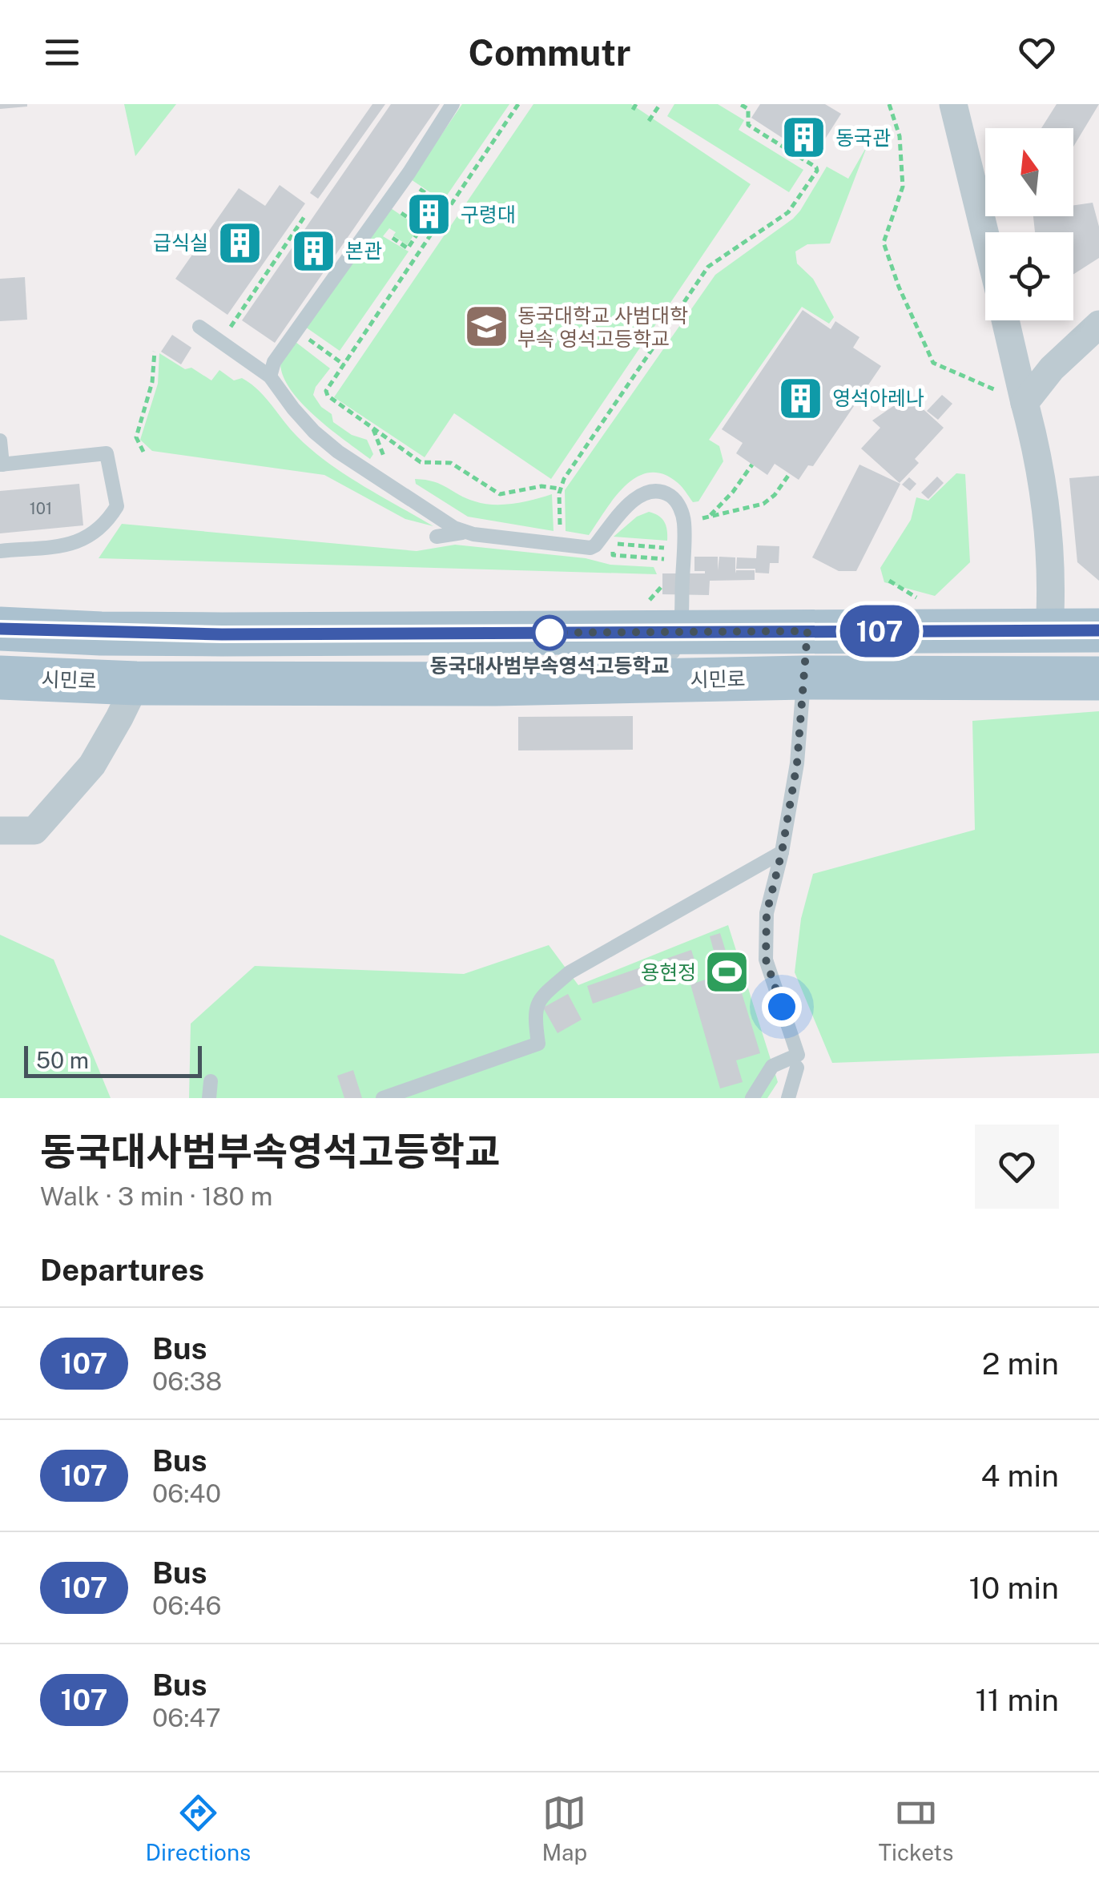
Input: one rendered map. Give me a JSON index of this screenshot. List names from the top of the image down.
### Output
{
  "streets": {
    "main road": ["시민로"]
  },
  "places": {
    "building": [
      "동국관",
      "구령대",
      "급식실",
      "본관",
      "영석아레나"
    ],
    "school or university": ["동국대학교 사범대학 부속 영석고등학교"],
    "other": ["동국대사범부속영석고등학교"],
    "sports": ["용현정"]
  },
  "lines": ["bus line 107"],
  "house_numbers": ["101"],
  "scale_bar": "50 m",
  "north": "top",
  "page": {
    "header": "Commutr",
    "on_map": "107",
    "scale": "50 m",
    "heading": [
      ["동국대사범부속영석고등학교", "Walk · 3 min · 180 m"],
      "Departures"
    ],
    "list": [
      {
        "mark": "107",
        "name": "Bus",
        "note": "06:38",
        "value": "2 min"
      },
      {
        "mark": "107",
        "name": "Bus",
        "note": "06:40",
        "value": "4 min"
      },
      {
        "mark": "107",
        "name": "Bus",
        "note": "06:46",
        "value": "10 min"
      },
      {
        "mark": "107",
        "name": "Bus",
        "note": "06:47",
        "value": "11 min"
      }
    ],
    "tabs": ["Directions", "Map", "Tickets"]
  }
}
